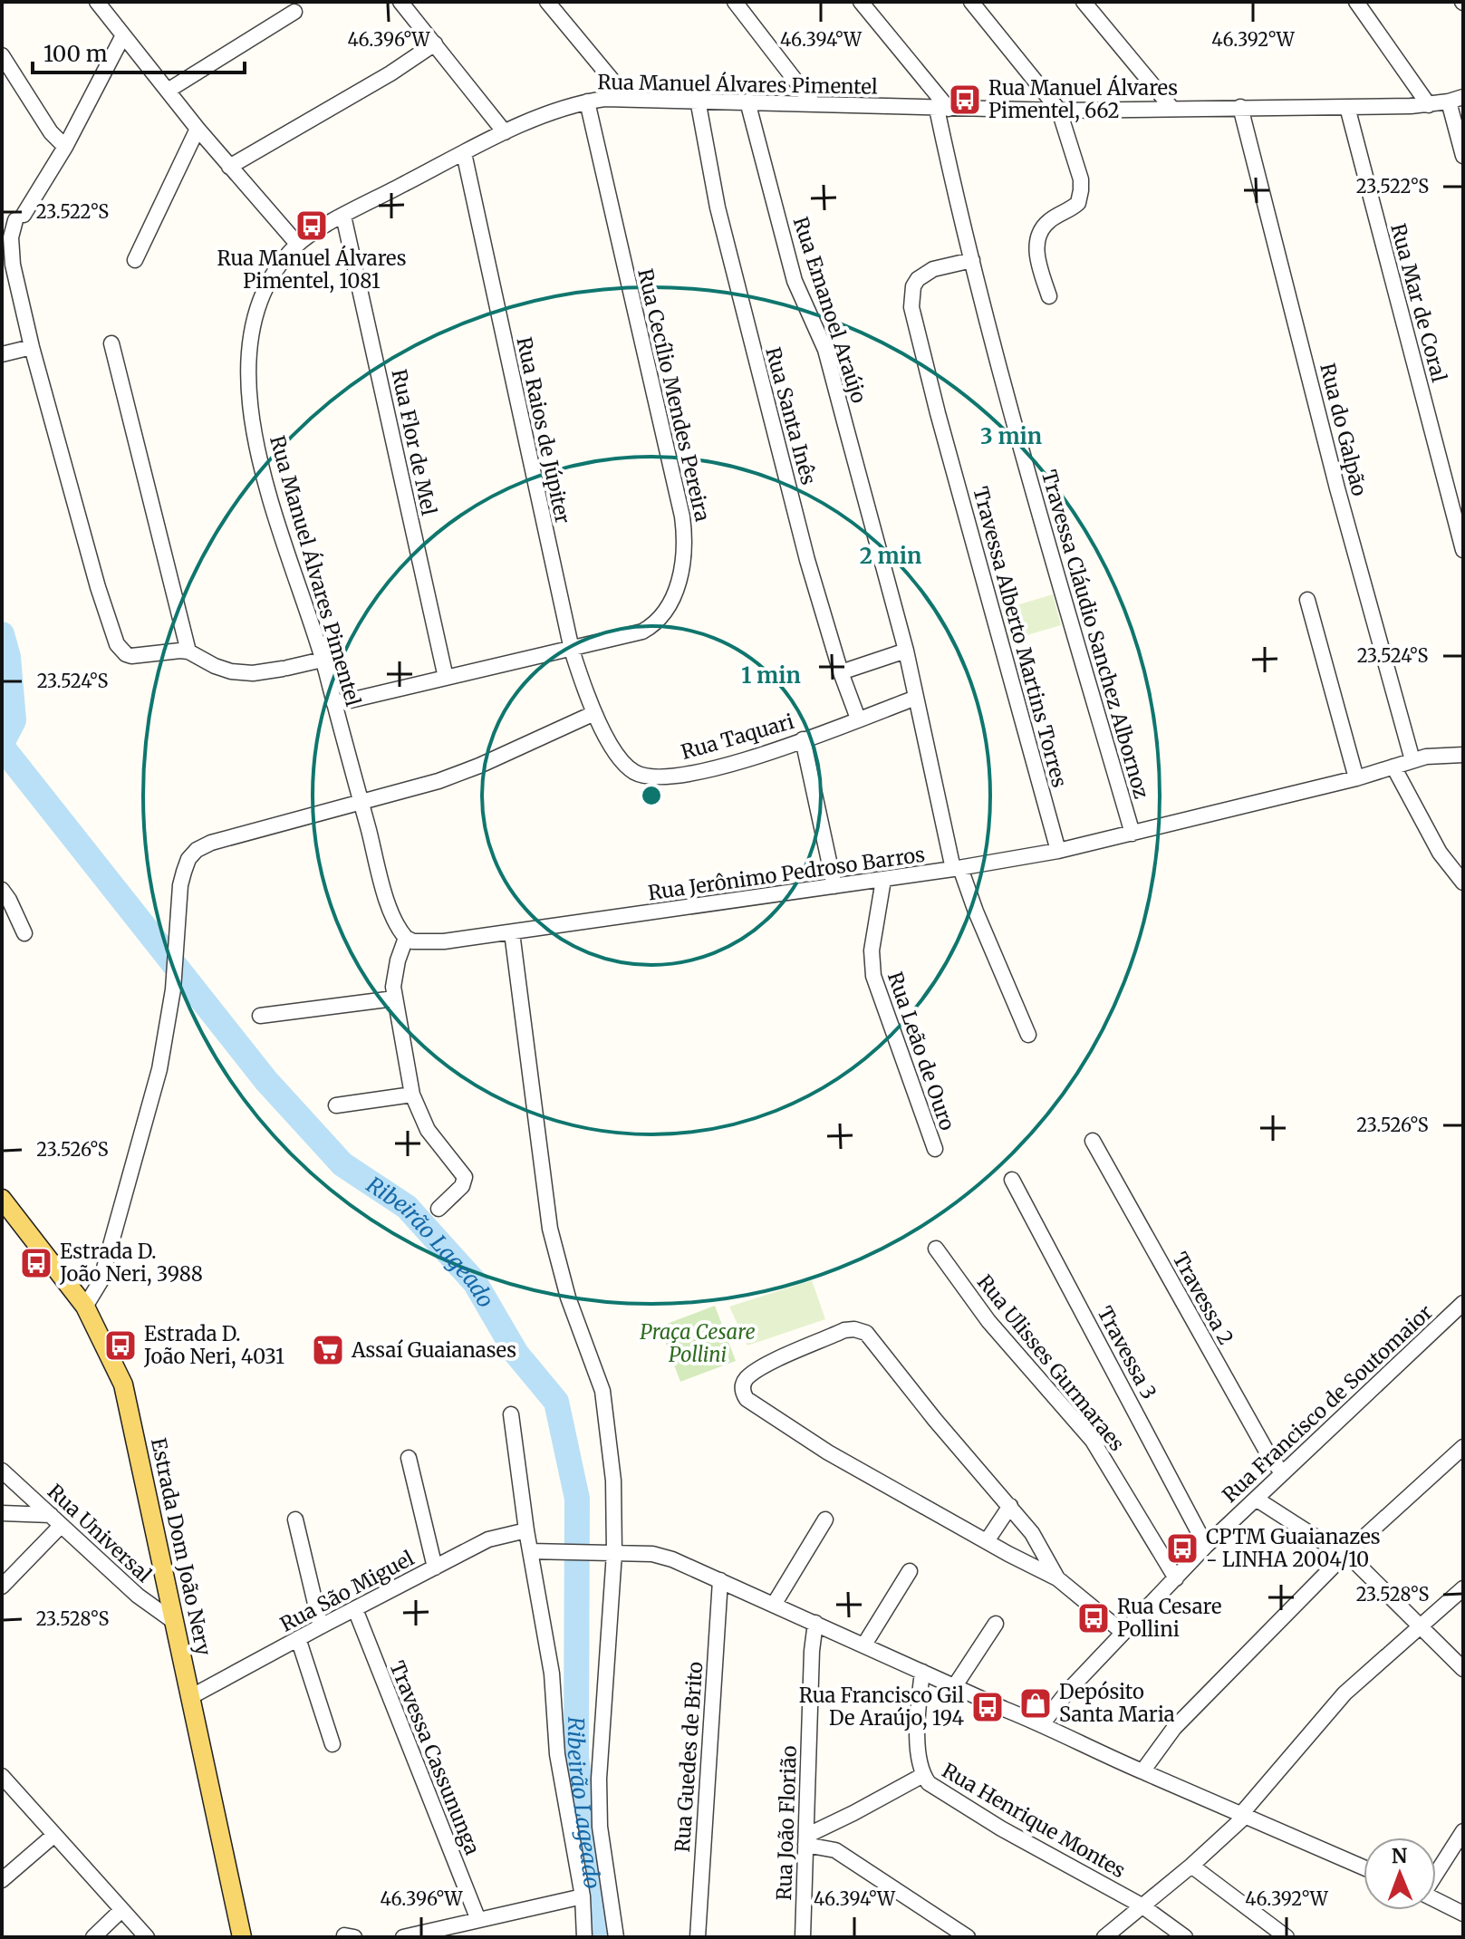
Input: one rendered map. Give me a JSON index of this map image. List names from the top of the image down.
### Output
{
  "streets": {
    "main road": ["Estrada Dom João Nery"],
    "street": [
      "Rua Manuel Álvares Pimentel",
      "Rua Mar de Coral",
      "Rua Emanoel Araújo",
      "Rua Cecílio Mendes Pereira",
      "Rua Santa Inês",
      "Rua do Galpão",
      "Rua Raios de Júpiter",
      "Rua Flor de Mel",
      "Travessa Cláudio Sanchez Albornoz",
      "Travessa Alberto Martins Torres",
      "Rua Taquari",
      "Rua Jerônimo Pedroso Barros",
      "Rua Leão de Ouro",
      "Travessa 2",
      "Travessa 3",
      "Rua Ulisses Gurmaraes",
      "Rua Francisco de Soutomaior",
      "Rua Universal",
      "Rua São Miguel",
      "Rua Guedes de Brito",
      "Travessa Cassununga",
      "Rua Henrique Montes",
      "Rua João Florião"
    ]
  },
  "crossings": [
    ["Rua Manuel Álvares Pimentel", "Rua Mar de Coral"],
    ["Rua Manuel Álvares Pimentel", "Rua Emanoel Araújo"],
    ["Rua Manuel Álvares Pimentel", "Rua Cecílio Mendes Pereira"],
    ["Rua Manuel Álvares Pimentel", "Rua Santa Inês"],
    ["Rua Manuel Álvares Pimentel", "Rua do Galpão"],
    ["Rua Manuel Álvares Pimentel", "Rua Raios de Júpiter"],
    ["Rua Manuel Álvares Pimentel", "Rua Flor de Mel"],
    ["Rua Manuel Álvares Pimentel", "Travessa Cláudio Sanchez Albornoz"],
    ["Rua Manuel Álvares Pimentel", "Rua Jerônimo Pedroso Barros"],
    ["Rua Emanoel Araújo", "Rua Taquari"],
    ["Rua Emanoel Araújo", "Rua Jerônimo Pedroso Barros"],
    ["Rua Cecílio Mendes Pereira", "Rua Raios de Júpiter"],
    ["Rua Cecílio Mendes Pereira", "Rua Flor de Mel"],
    ["Rua Santa Inês", "Rua Taquari"],
    ["Rua do Galpão", "Rua Jerônimo Pedroso Barros"],
    ["Rua Raios de Júpiter", "Rua Taquari"],
    ["Travessa Cláudio Sanchez Albornoz", "Travessa Alberto Martins Torres"],
    ["Travessa Cláudio Sanchez Albornoz", "Rua Jerônimo Pedroso Barros"],
    ["Travessa Alberto Martins Torres", "Rua Jerônimo Pedroso Barros"],
    ["Rua Jerônimo Pedroso Barros", "Rua Leão de Ouro"],
    ["Travessa 2", "Rua Francisco de Soutomaior"],
    ["Travessa 3", "Rua Francisco de Soutomaior"],
    ["Rua Ulisses Gurmaraes", "Rua Francisco de Soutomaior"],
    ["Rua Universal", "Estrada Dom João Nery"],
    ["Estrada Dom João Nery", "Rua São Miguel"],
    ["Rua São Miguel", "Travessa Cassununga"]
  ],
  "water": ["Ribeirão Lageado"],
  "parks": ["Praça Cesare Pollini"],
  "places": {
    "bus stop": [
      "Rua Manuel Álvares Pimentel, 662",
      "Rua Manuel Álvares Pimentel, 1081",
      "Estrada D. João Neri, 3988",
      "Estrada D. João Neri, 4031",
      "CPTM Guaianazes - LINHA 2004/10",
      "Rua Cesare Pollini",
      "Rua Francisco Gil De Araújo, 194"
    ],
    "supermarket": ["Assaí Guaianases"],
    "shop": ["Depósito Santa Maria"]
  },
  "scale_bar": "100 m",
  "north": "top",
  "coordinates": [
    "46.396°W",
    "46.394°W",
    "46.392°W",
    "23.522°S",
    "23.524°S",
    "23.526°S",
    "23.528°S"
  ],
  "rings": ["3 min", "2 min", "1 min"]
}
